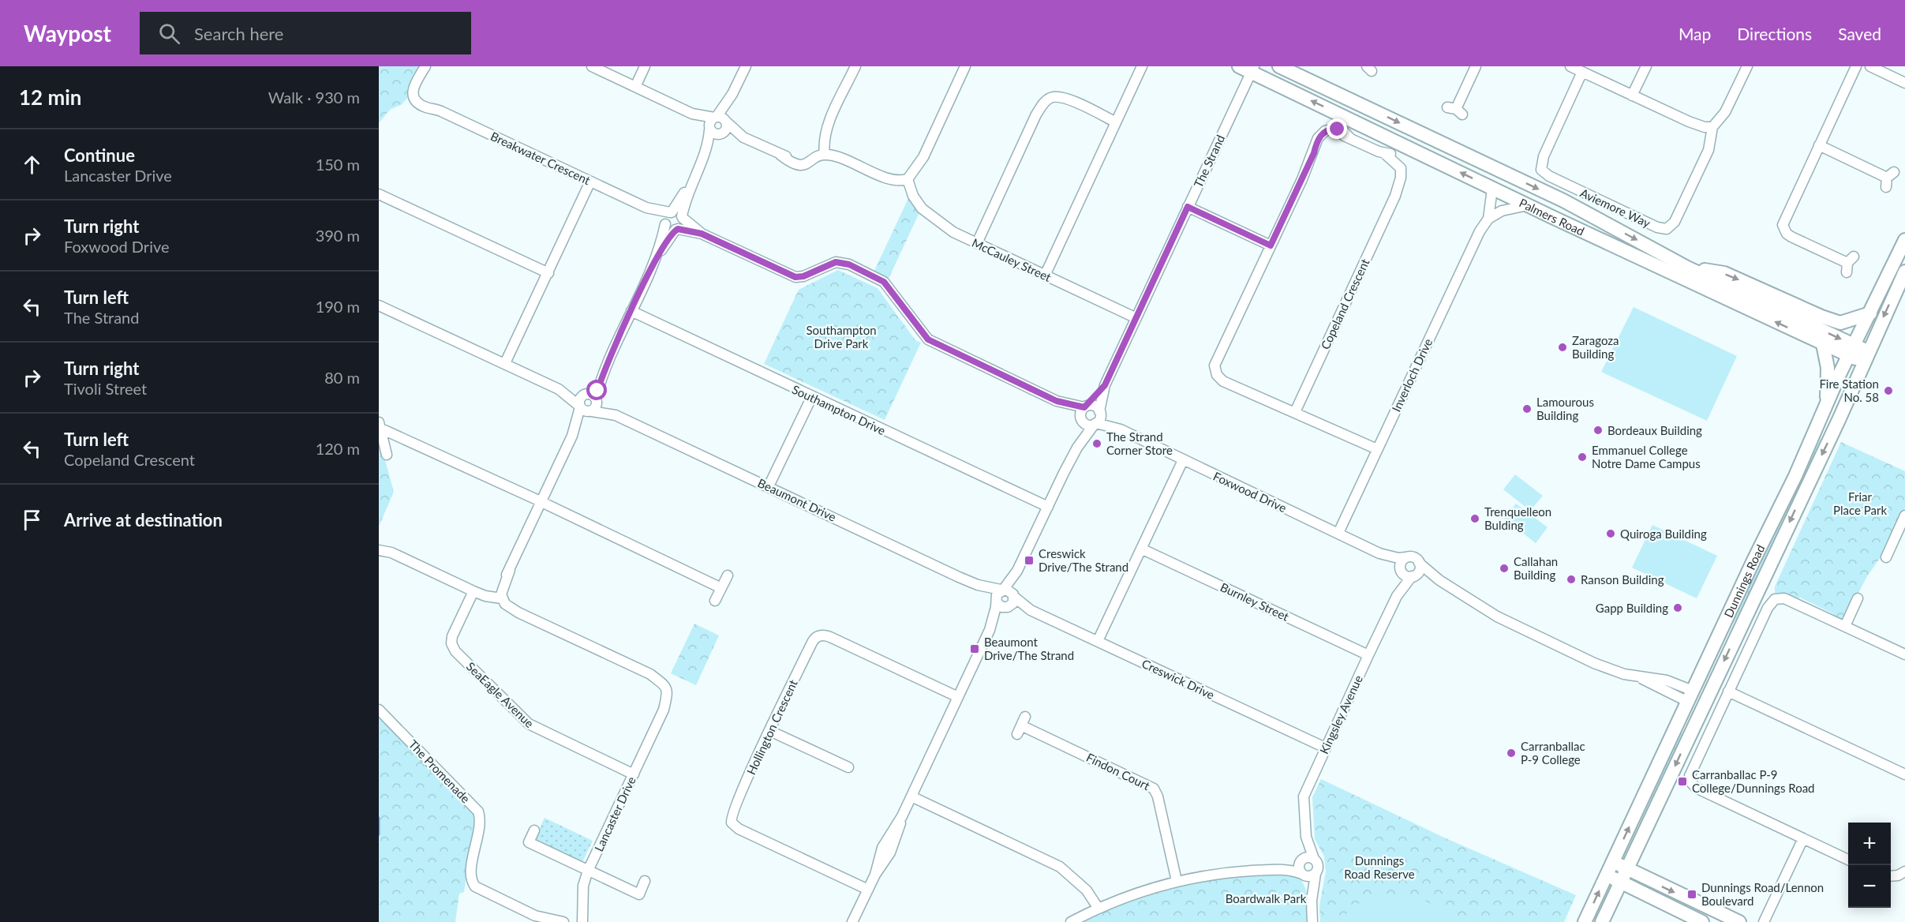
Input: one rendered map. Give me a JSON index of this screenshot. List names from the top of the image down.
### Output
{
  "streets": {
    "main road": ["Palmers Road", "Dunnings Road"],
    "street": [
      "Breakwater Crescent",
      "The Strand",
      "Aviemore Way",
      "McCauley Street",
      "Copeland Crescent",
      "Inverloch Drive",
      "Southampton Drive",
      "Foxwood Drive",
      "Beaumont Drive",
      "Burnley Street",
      "Creswick Drive",
      "SeaEagle Avenue",
      "Kingsley Avenue",
      "Hollington Crescent",
      "The Promenade",
      "Findon Court",
      "Lancaster Drive"
    ]
  },
  "crossings": [
    ["The Strand", "Palmers Road"],
    ["The Strand", "McCauley Street"],
    ["The Strand", "Foxwood Drive"],
    ["Palmers Road", "Inverloch Drive"],
    ["Palmers Road", "Dunnings Road"],
    ["Inverloch Drive", "Foxwood Drive"],
    ["Foxwood Drive", "Dunnings Road"],
    ["Foxwood Drive", "Kingsley Avenue"],
    ["Beaumont Drive", "Creswick Drive"],
    ["Burnley Street", "Kingsley Avenue"],
    ["Creswick Drive", "Kingsley Avenue"],
    ["SeaEagle Avenue", "Lancaster Drive"]
  ],
  "parks": [
    "Southampton Drive Park",
    "Friar Place Park",
    "Dunnings Road Reserve",
    "Boardwalk Park"
  ],
  "places": {
    "other": [
      "Zaragoza Building",
      "Fire Station No. 58",
      "Lamourous Building",
      "Bordeaux Building",
      "The Strand Corner Store",
      "Emmanuel College Notre Dame Campus",
      "Trenquelleon Bulding",
      "Quiroga Building",
      "Callahan Building",
      "Ranson Building",
      "Gapp Building",
      "Carranballac P-9 College"
    ],
    "transit": [
      "Creswick Drive/The Strand",
      "Beaumont Drive/The Strand",
      "Carranballac P-9 College/Dunnings Road",
      "Dunnings Road/Lennon Boulevard"
    ]
  },
  "page": {
    "header": "Waypost",
    "search": "Search here",
    "nav": ["Map", "Directions", "Saved"],
    "heading": ["12 min", "Walk · 930 m"],
    "list": [
      ["Continue", "Lancaster Drive", "150 m"],
      ["Turn right", "Foxwood Drive", "390 m"],
      ["Turn left", "The Strand", "190 m"],
      ["Turn right", "Tivoli Street", "80 m"],
      ["Turn left", "Copeland Crescent", "120 m"],
      "Arrive at destination"
    ],
    "map_buttons": ["+", "−"]
  }
}
